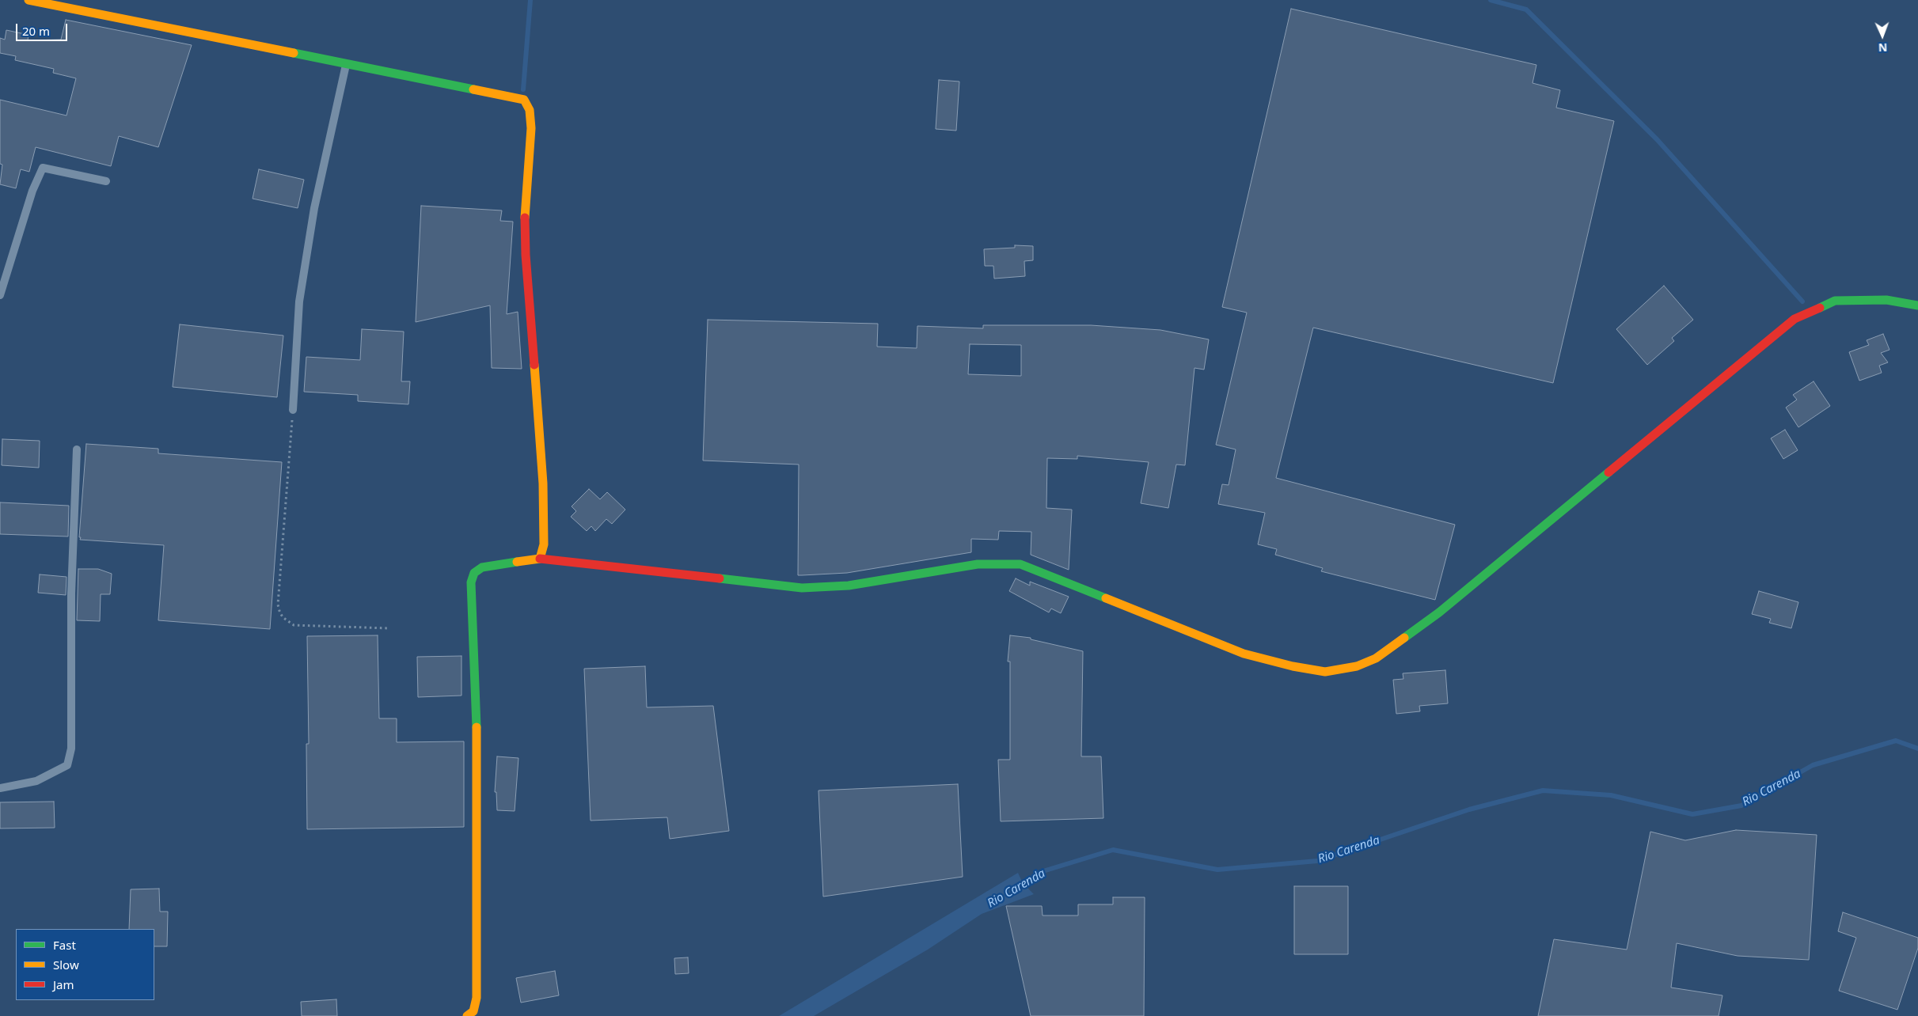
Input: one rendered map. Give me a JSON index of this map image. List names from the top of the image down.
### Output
{
  "water": ["Rio Carenda"],
  "legend": ["Fast", "Slow", "Jam"],
  "scale_bar": "20 m",
  "north": "bottom"
}
